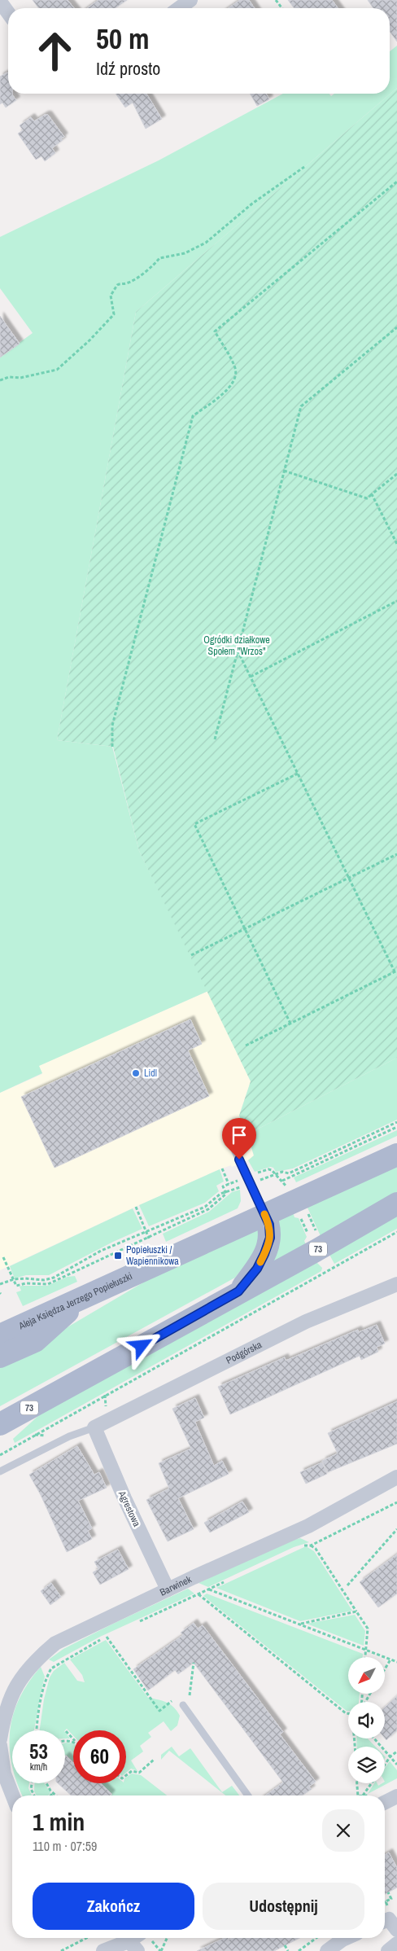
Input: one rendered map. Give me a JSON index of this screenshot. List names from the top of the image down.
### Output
{
  "streets": {
    "main road": ["73", "Aleja Księdza Jerzego Popiełuszki"],
    "street": ["Podgórska", "Agrestowa", "Barwinek"]
  },
  "crossings": [
    ["Podgórska", "Agrestowa"],
    ["Agrestowa", "Barwinek"]
  ],
  "parks": ["Ogródki działkowe Społem \"Wrzos\""],
  "places": {
    "other": ["Lidl"],
    "transit": ["Popiełuszki / Wapiennikowa"]
  },
  "north": "bottom left",
  "page": {
    "turn": ["50 m", "Idź prosto"],
    "speed": "53 km/h",
    "limit": "60",
    "heading": ["1 min", "110 m · 07:59"],
    "buttons": ["Zakończ", "Udostępnij"]
  }
}
